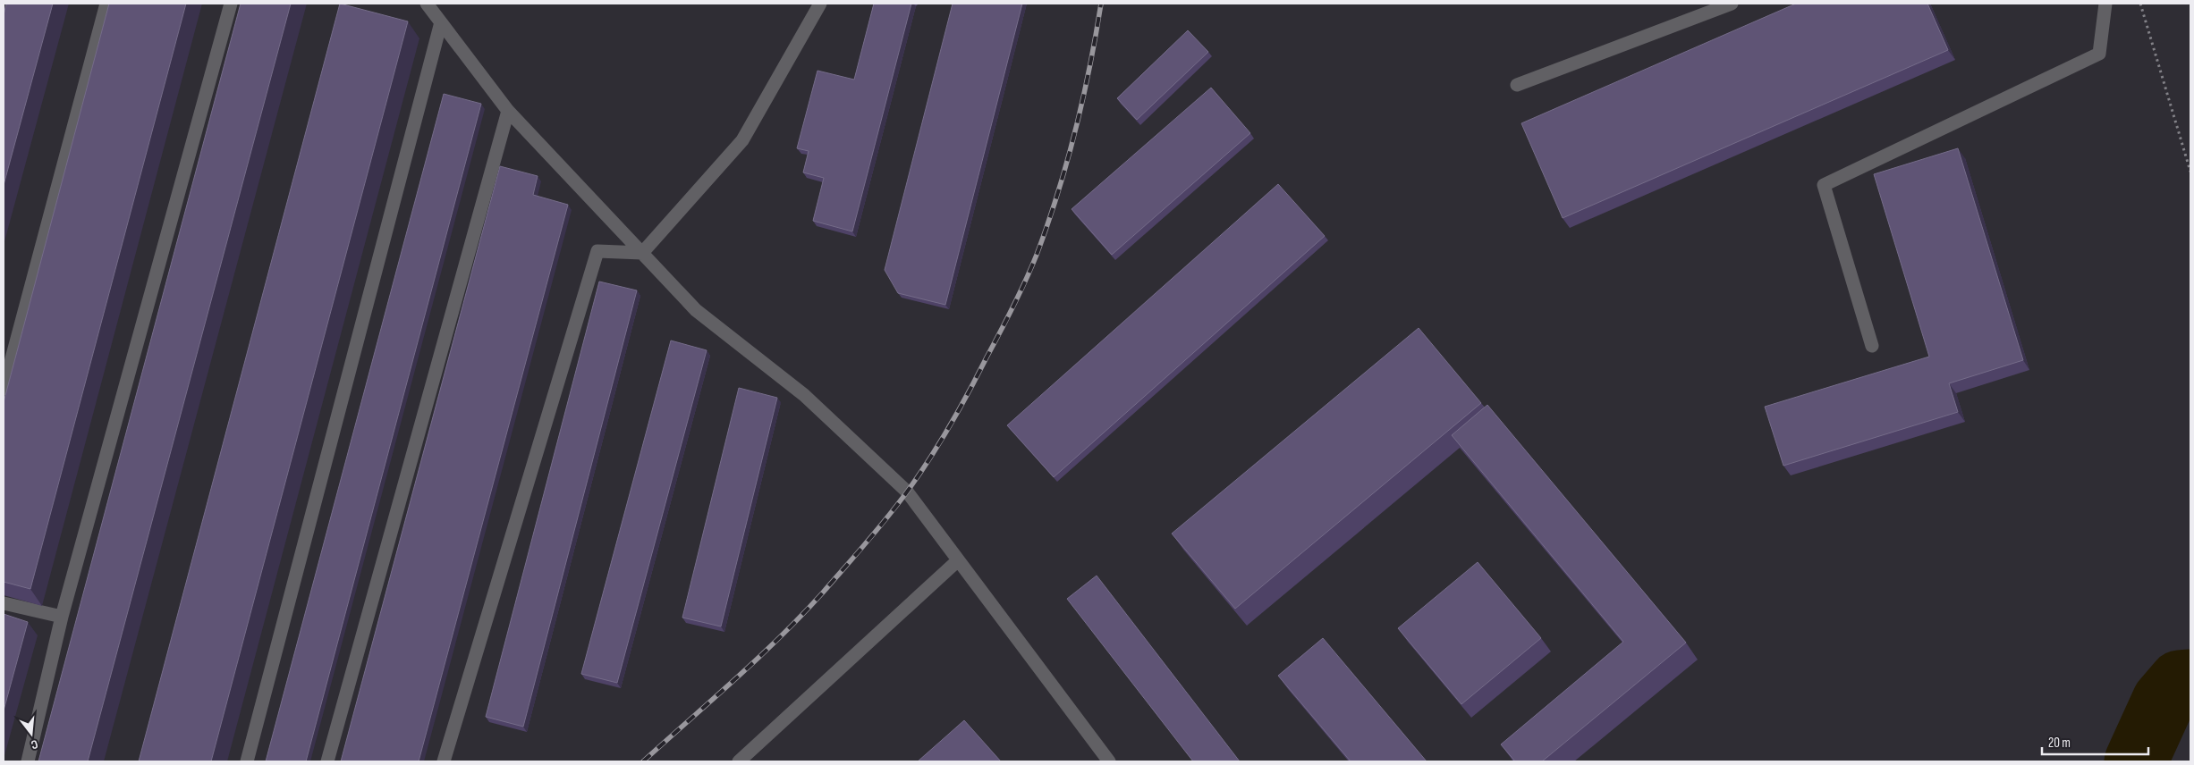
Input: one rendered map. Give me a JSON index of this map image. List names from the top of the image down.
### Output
{
  "scale_bar": "20 m",
  "north": "bottom"
}
